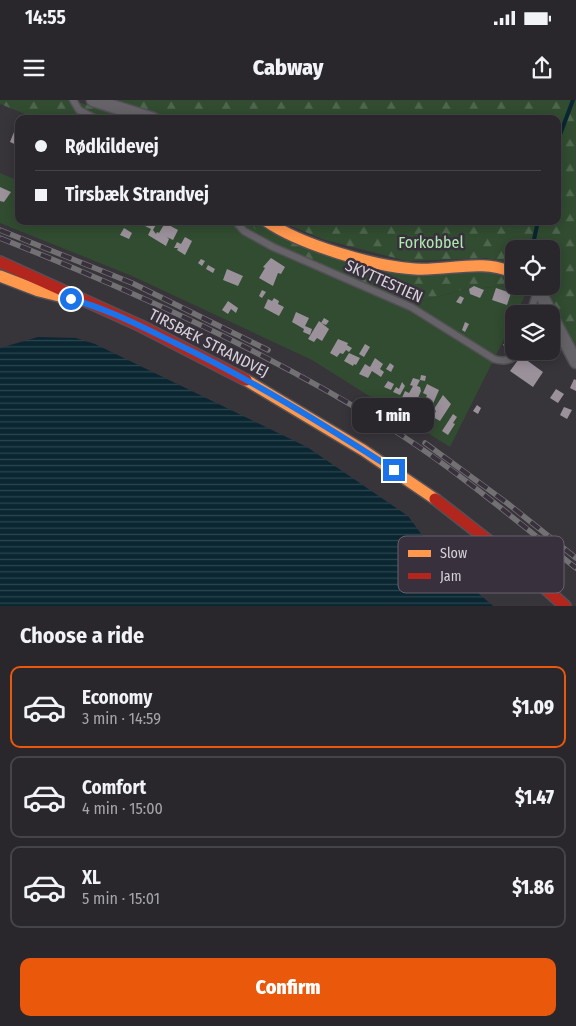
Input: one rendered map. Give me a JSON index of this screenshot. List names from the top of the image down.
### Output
{
  "streets": {
    "street": ["TIRSBÆK STRANDVEJ"],
    "lane": ["SKYTTESTIEN"]
  },
  "parks": ["Forkobbel"],
  "legend": ["Slow", "Jam"],
  "page": {
    "status": "14:55",
    "header": "Cabway",
    "banner": ["Rødkildevej", "Tirsbæk Strandvej"],
    "bubble": "1 min",
    "heading": "Choose a ride",
    "list": [
      {
        "name": "Economy",
        "note": "3 min · 14:59",
        "value": "$1.09"
      },
      {
        "name": "Comfort",
        "note": "4 min · 15:00",
        "value": "$1.47"
      },
      {
        "name": "XL",
        "note": "5 min · 15:01",
        "value": "$1.86"
      }
    ],
    "buttons": "Confirm"
  }
}
